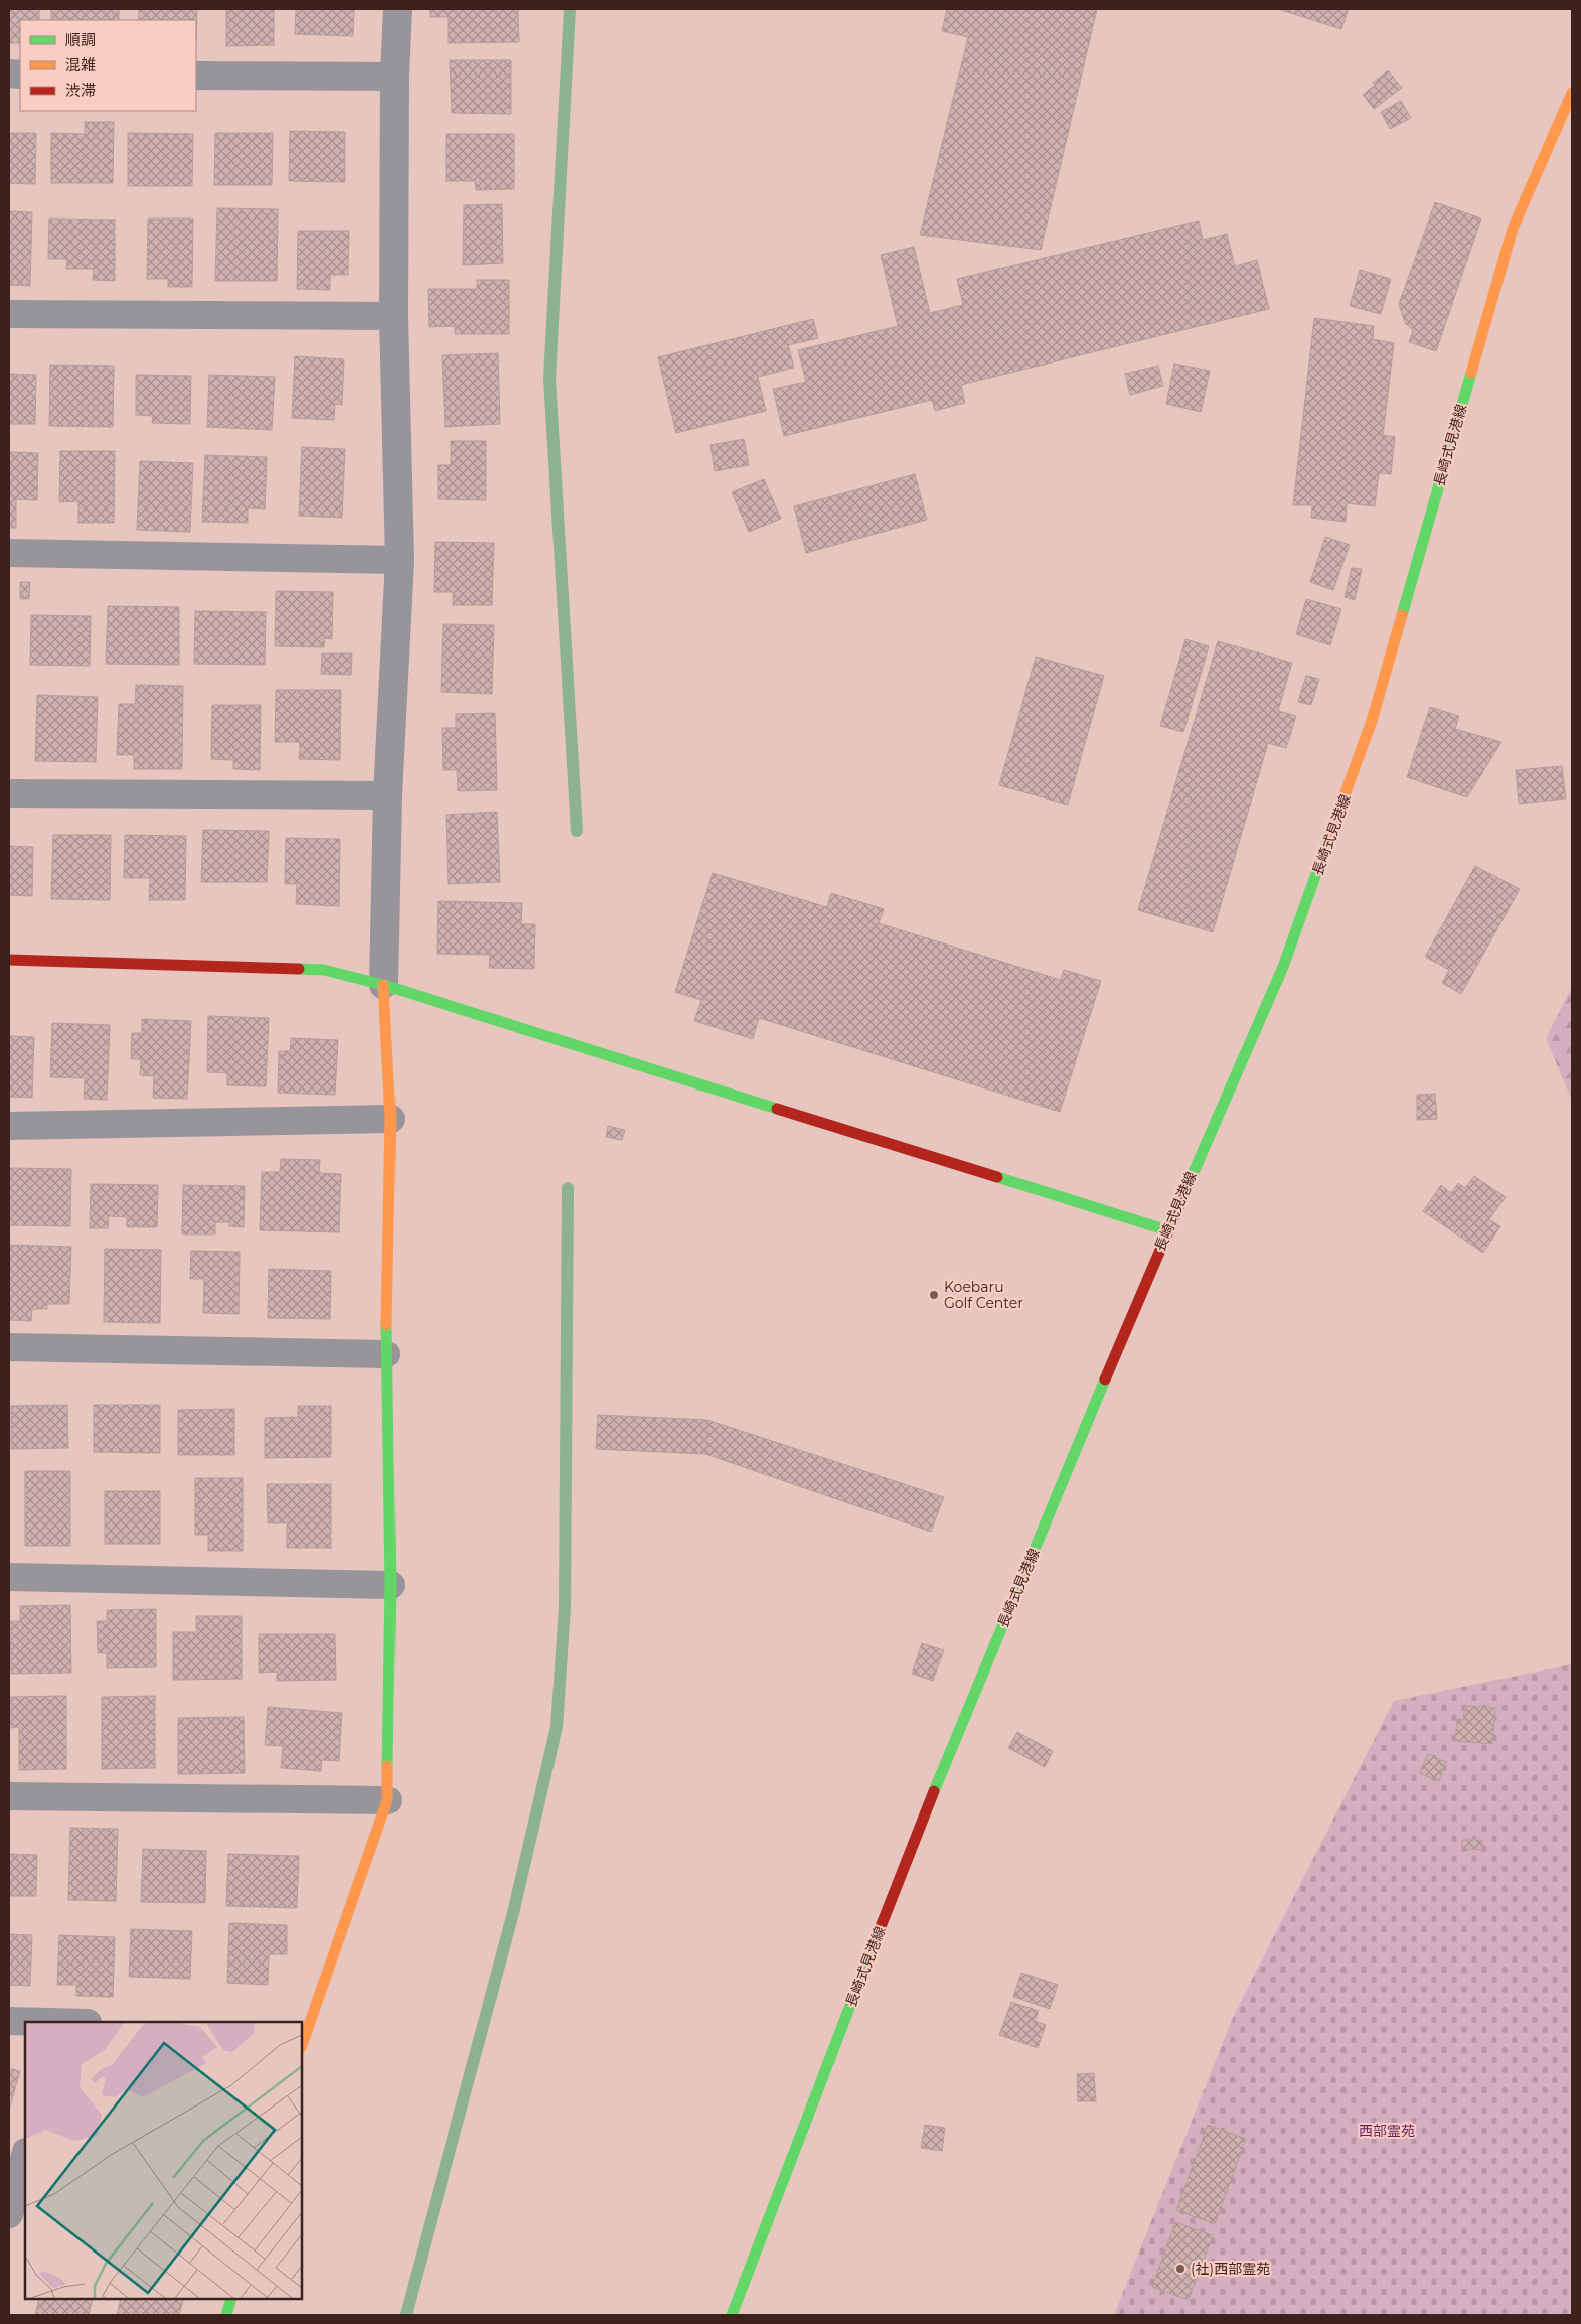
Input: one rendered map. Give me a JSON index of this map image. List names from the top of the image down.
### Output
{
  "streets": {
    "main road": ["長崎式見港線"]
  },
  "parks": ["西部霊苑"],
  "places": ["Koebaru Golf Center", "(社)西部霊苑"],
  "legend": ["順調", "混雑", "渋滞"]
}
